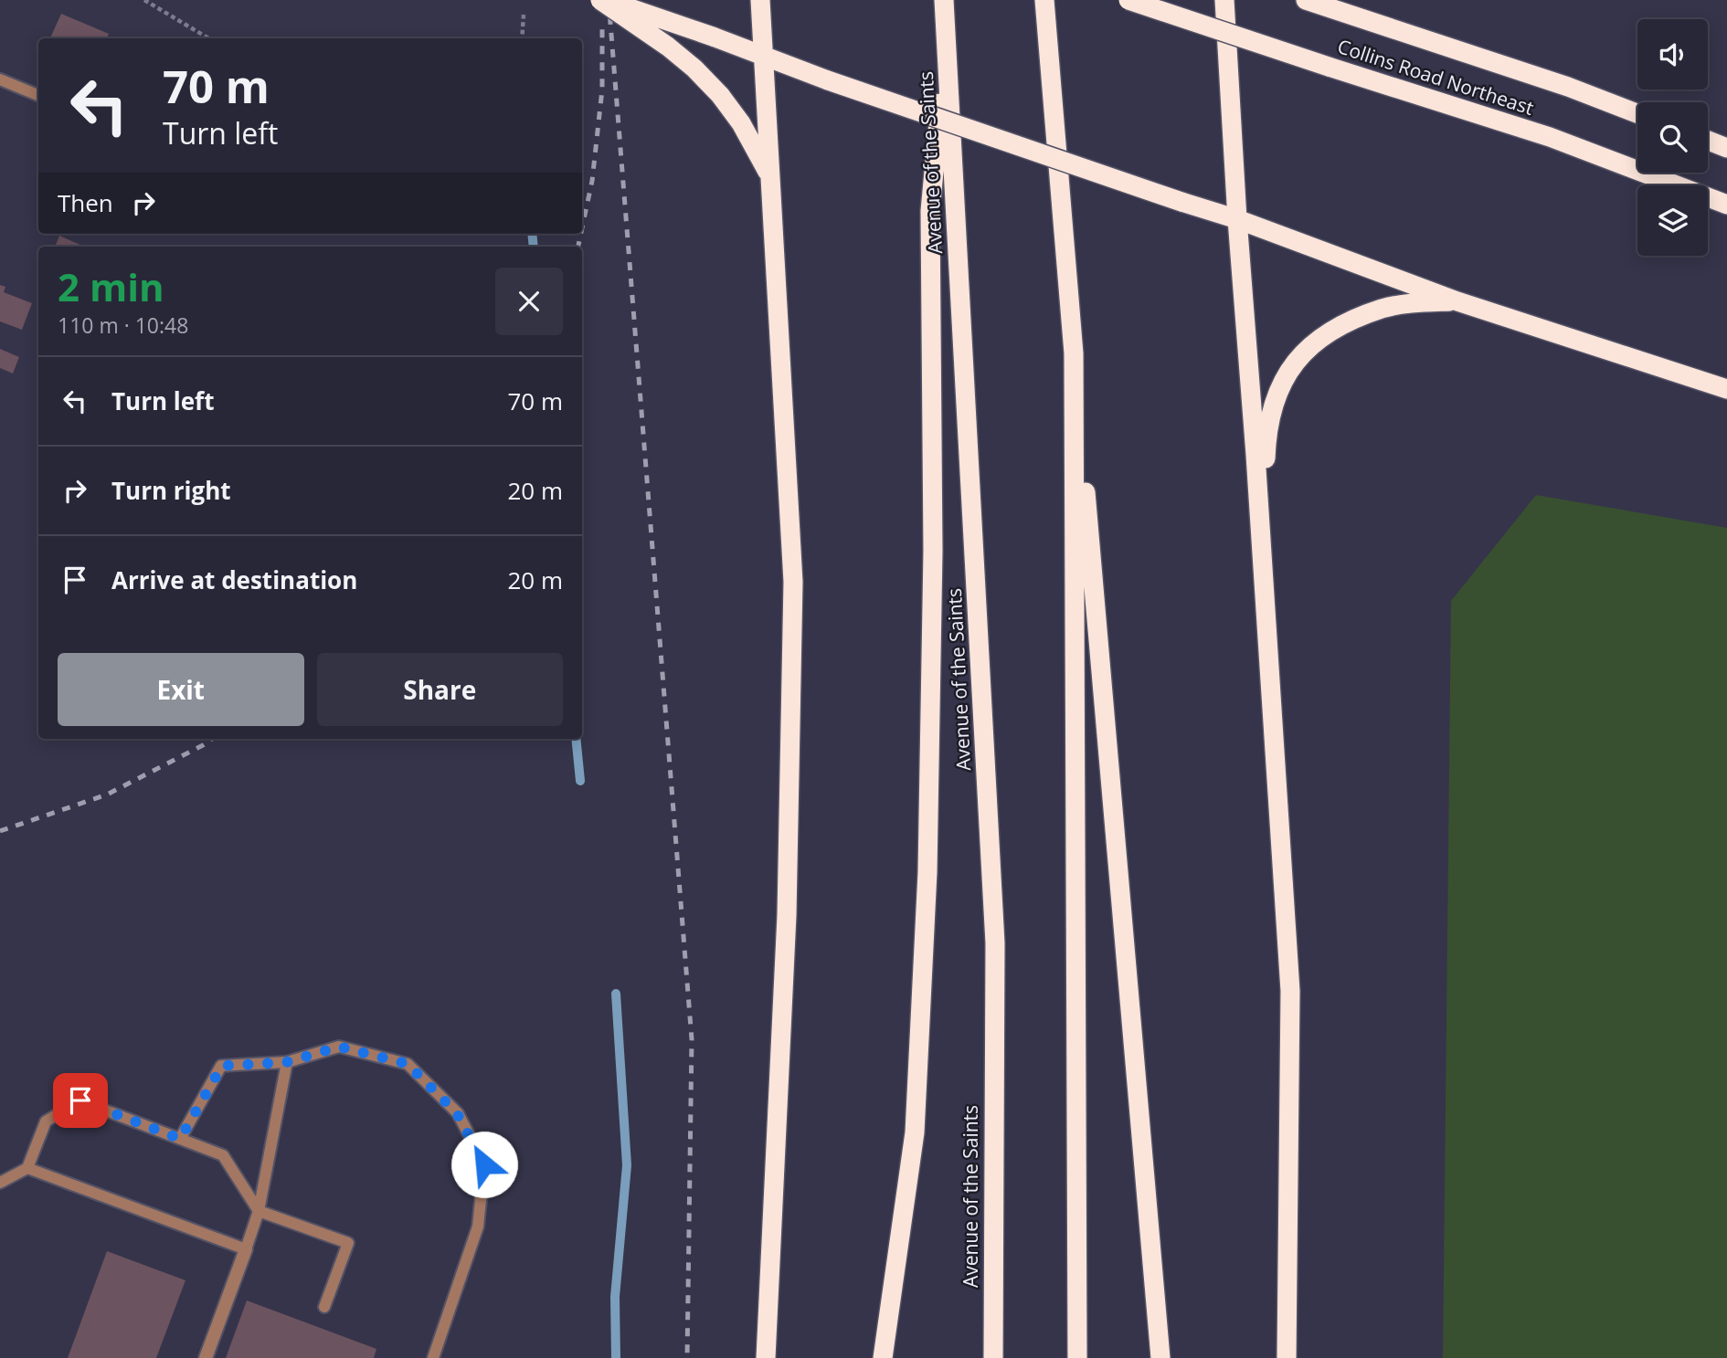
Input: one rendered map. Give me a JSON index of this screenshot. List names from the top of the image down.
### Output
{
  "streets": {
    "highway": ["Collins Road Northeast", "Avenue of the Saints"]
  },
  "page": {
    "turn": ["70 m", "Turn left"],
    "then": "Then",
    "heading": ["2 min", "110 m · 10:48"],
    "list": [
      {
        "name": "Turn left",
        "value": "70 m"
      },
      {
        "name": "Turn right",
        "value": "20 m"
      },
      {
        "name": "Arrive at destination",
        "value": "20 m"
      }
    ],
    "buttons": ["Exit", "Share"]
  }
}
